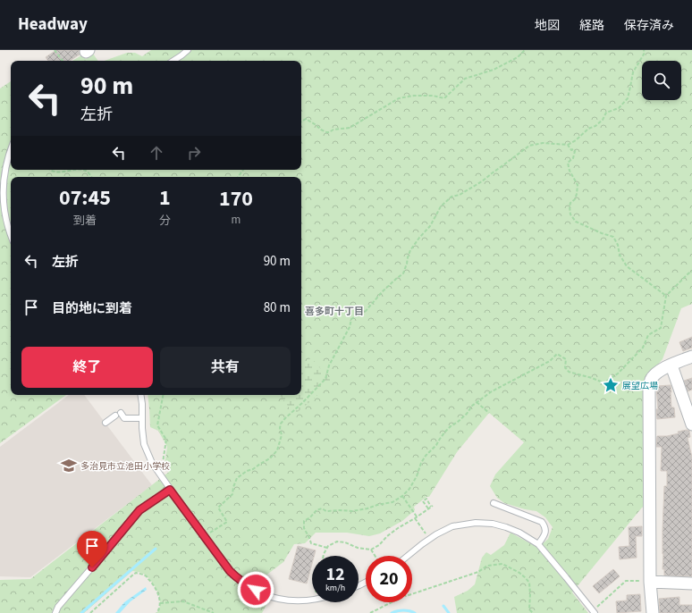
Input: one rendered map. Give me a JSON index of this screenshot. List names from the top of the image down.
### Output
{
  "districts": ["喜多町十丁目"],
  "places": {
    "place": ["展望広場"],
    "school or university": ["多治見市立池田小学校"]
  },
  "page": {
    "header": "Headway",
    "nav": ["地図", "経路", "保存済み"],
    "turn": ["90 m", "左折"],
    "eta": [
      "07:45",
      "到着",
      "1",
      "分",
      "170",
      "m"
    ],
    "list": [
      {
        "name": "左折",
        "value": "90 m"
      },
      {
        "name": "目的地に到着",
        "value": "80 m"
      }
    ],
    "buttons": ["終了", "共有"],
    "speed": "12 km/h",
    "limit": "20"
  }
}
